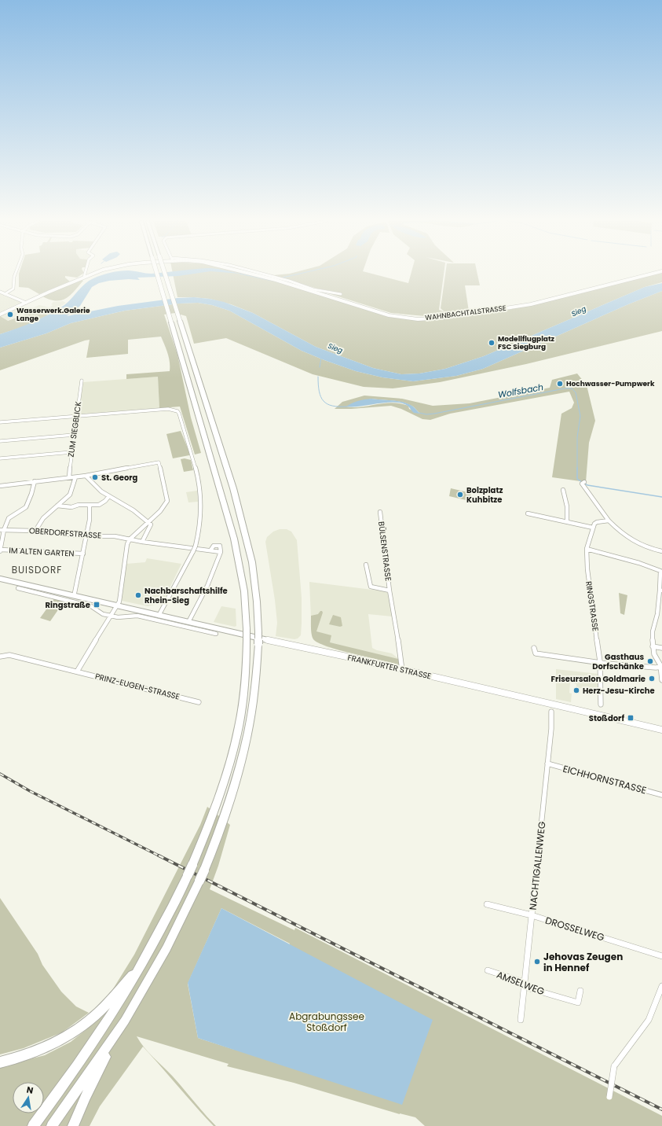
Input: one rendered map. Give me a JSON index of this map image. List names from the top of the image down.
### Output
{
  "streets": {
    "main road": ["WAHNBACHTALSTRASSE", "FRANKFURTER STRASSE"],
    "street": [
      "ZUM SIEGBLICK",
      "OBERDORFSTRASSE",
      "BÜLSENSTRASSE",
      "IM ALTEN GARTEN",
      "RINGSTRASSE",
      "PRINZ-EUGEN-STRASSE",
      "EICHHORNSTRASSE",
      "NACHTIGALLENWEG",
      "DROSSELWEG",
      "AMSELWEG"
    ]
  },
  "crossings": [
    ["BÜLSENSTRASSE", "FRANKFURTER STRASSE"],
    ["EICHHORNSTRASSE", "NACHTIGALLENWEG"],
    ["NACHTIGALLENWEG", "DROSSELWEG"],
    ["NACHTIGALLENWEG", "AMSELWEG"]
  ],
  "districts": ["BUISDORF"],
  "water": ["Sieg", "Wolfsbach"],
  "parks": ["Abgrabungssee Stoßdorf"],
  "places": {
    "other": [
      "Wasserwerk.Galerie Lange",
      "Modellflugplatz FSC Siegburg",
      "Hochwasser-Pumpwerk",
      "St. Georg",
      "Bolzplatz Kuhbitze",
      "Nachbarschaftshilfe Rhein-Sieg",
      "Gasthaus Dorfschänke",
      "Friseursalon Goldmarie",
      "Herz-Jesu-Kirche",
      "Jehovas Zeugen in Hennef"
    ],
    "transit": ["Ringstraße", "Stoßdorf"]
  },
  "north": "top"
}
